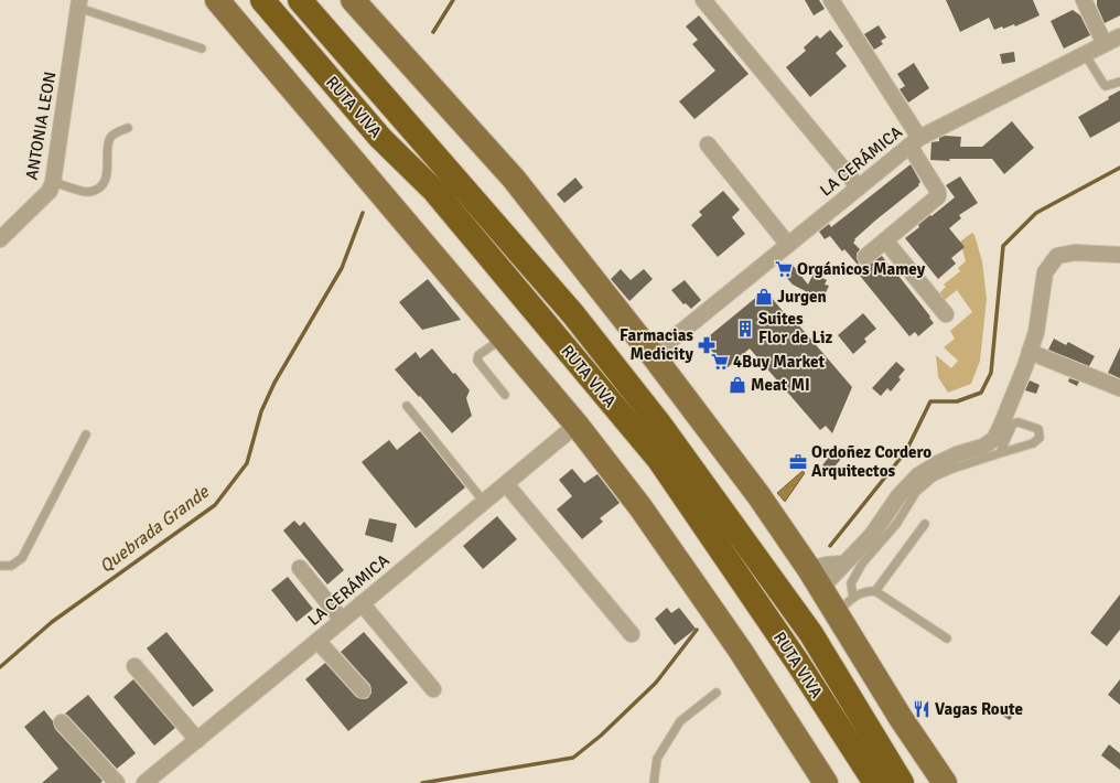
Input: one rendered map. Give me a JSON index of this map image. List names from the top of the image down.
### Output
{
  "streets": {
    "highway": ["RUTA VIVA"],
    "street": ["ANTONIA LEON", "LA CERÁMICA"]
  },
  "crossings": [
    ["RUTA VIVA", "LA CERÁMICA"]
  ],
  "water": ["Quebrada Grande"],
  "places": {
    "supermarket": ["Orgánicos Mamey", "4Buy Market"],
    "shop": ["Jurgen", "Meat MI"],
    "building": ["Suites Flor de Liz"],
    "pharmacy": ["Farmacias Medicity"],
    "office": ["Ordoñez Cordero Arquitectos"],
    "restaurant": ["Vagas Route"]
  }
}
